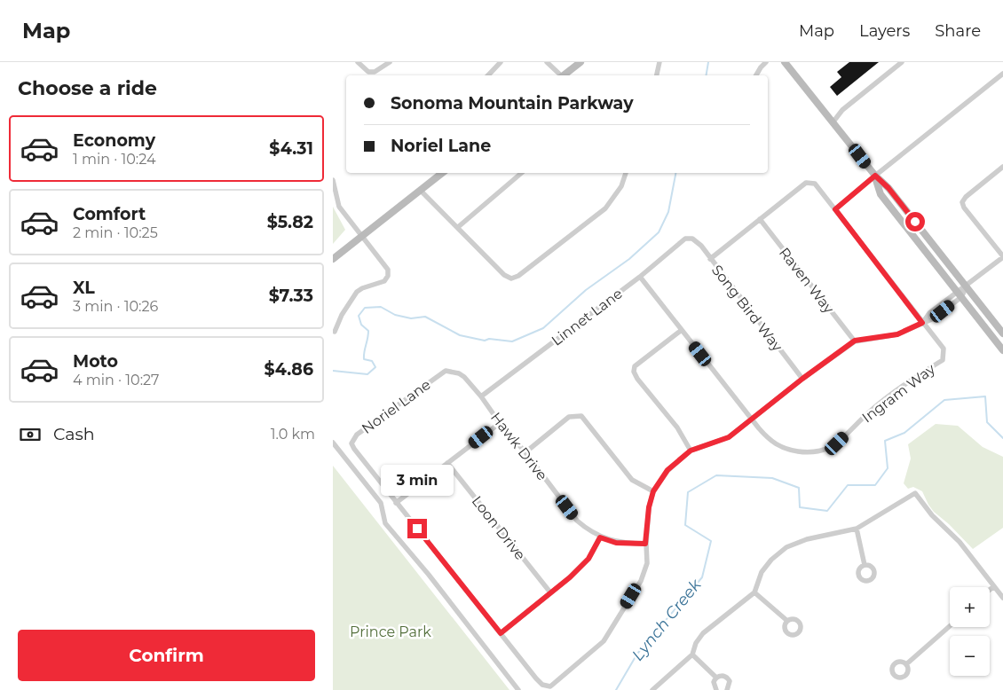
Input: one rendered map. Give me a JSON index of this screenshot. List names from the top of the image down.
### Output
{
  "streets": {
    "street": [
      "Raven Way",
      "Song Bird Way",
      "Linnet Lane",
      "Ingram Way",
      "Noriel Lane",
      "Hawk Drive",
      "Loon Drive"
    ]
  },
  "crossings": [
    ["Song Bird Way", "Linnet Lane"],
    ["Linnet Lane", "Ingram Way"],
    ["Linnet Lane", "Hawk Drive"],
    ["Noriel Lane", "Hawk Drive"]
  ],
  "water": ["Lynch Creek"],
  "parks": ["Prince Park"],
  "page": {
    "header": "Map",
    "nav": ["Map", "Layers", "Share"],
    "heading": "Choose a ride",
    "banner": ["Sonoma Mountain Parkway", "Noriel Lane"],
    "list": [
      {
        "name": "Economy",
        "note": "1 min · 10:24",
        "value": "$4.31"
      },
      {
        "name": "Comfort",
        "note": "2 min · 10:25",
        "value": "$5.82"
      },
      {
        "name": "XL",
        "note": "3 min · 10:26",
        "value": "$7.33"
      },
      {
        "name": "Moto",
        "note": "4 min · 10:27",
        "value": "$4.86"
      }
    ],
    "pay": ["Cash", "1.0 km"],
    "bubble": "3 min",
    "map_buttons": ["+", "−"],
    "buttons": "Confirm"
  }
}
